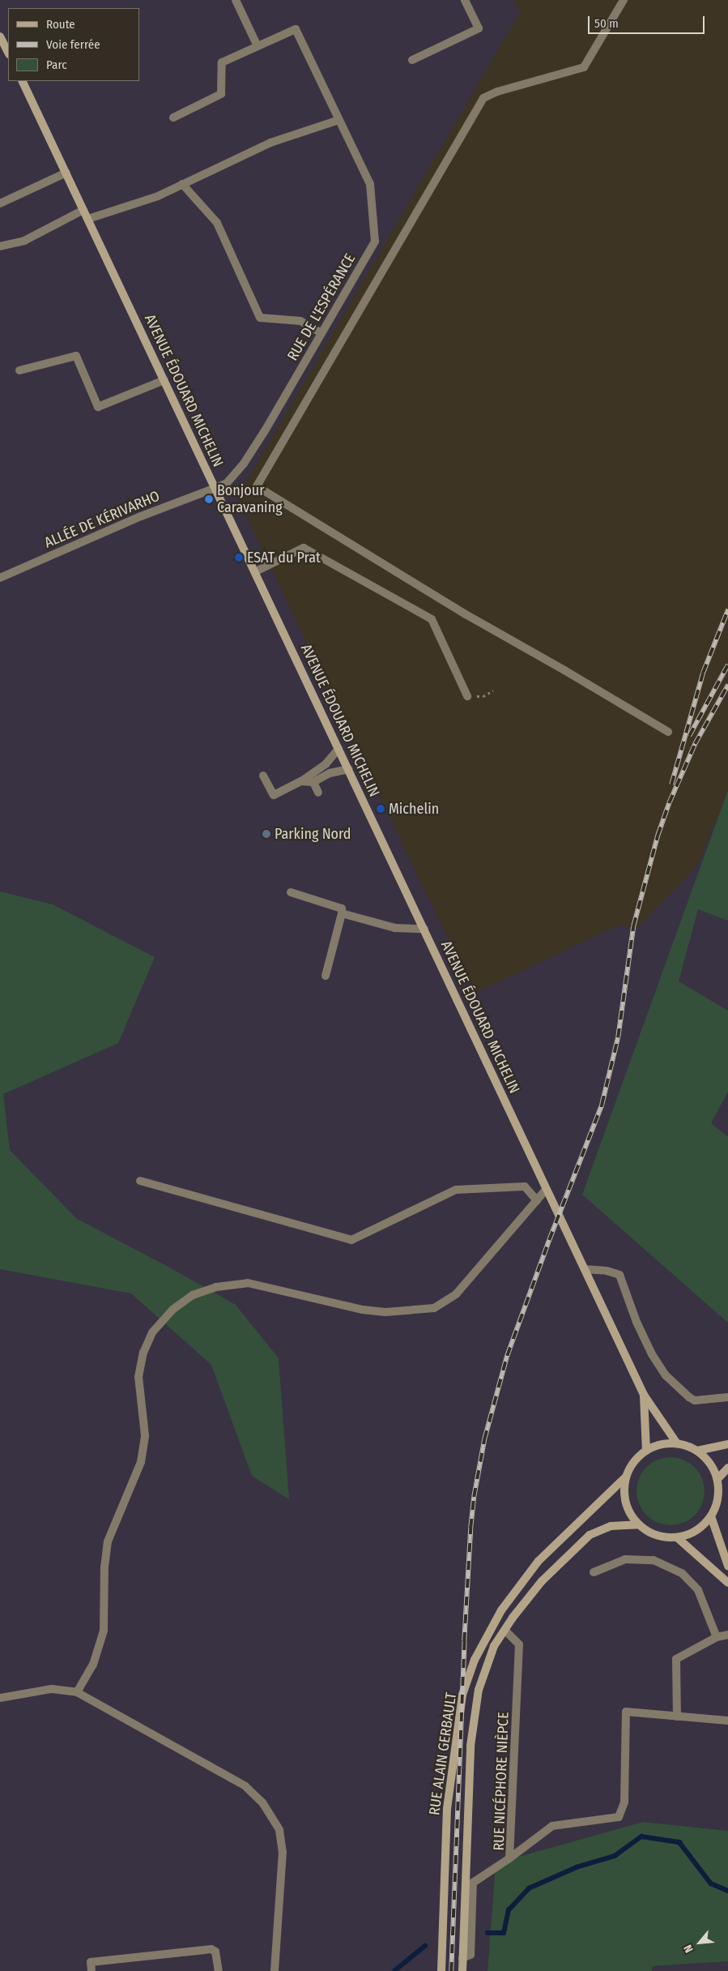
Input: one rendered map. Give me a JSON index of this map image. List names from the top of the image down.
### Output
{
  "streets": {
    "main road": ["AVENUE ÉDOUARD MICHELIN", "RUE ALAIN GERBAULT"],
    "street": ["RUE DE L'ESPÉRANCE", "ALLÉE DE KÉRIVARHO", "RUE NICÉPHORE NIÈPCE"]
  },
  "crossings": [
    ["RUE DE L'ESPÉRANCE", "AVENUE ÉDOUARD MICHELIN"],
    ["RUE DE L'ESPÉRANCE", "ALLÉE DE KÉRIVARHO"],
    ["AVENUE ÉDOUARD MICHELIN", "ALLÉE DE KÉRIVARHO"],
    ["AVENUE ÉDOUARD MICHELIN", "RUE ALAIN GERBAULT"],
    ["RUE ALAIN GERBAULT", "RUE NICÉPHORE NIÈPCE"]
  ],
  "places": [
    "Bonjour Caravaning",
    "ESAT du Prat",
    "Michelin",
    "Parking Nord"
  ],
  "legend": ["Route", "Voie ferrée", "Parc"],
  "scale_bar": "50 m",
  "north": "bottom left"
}
